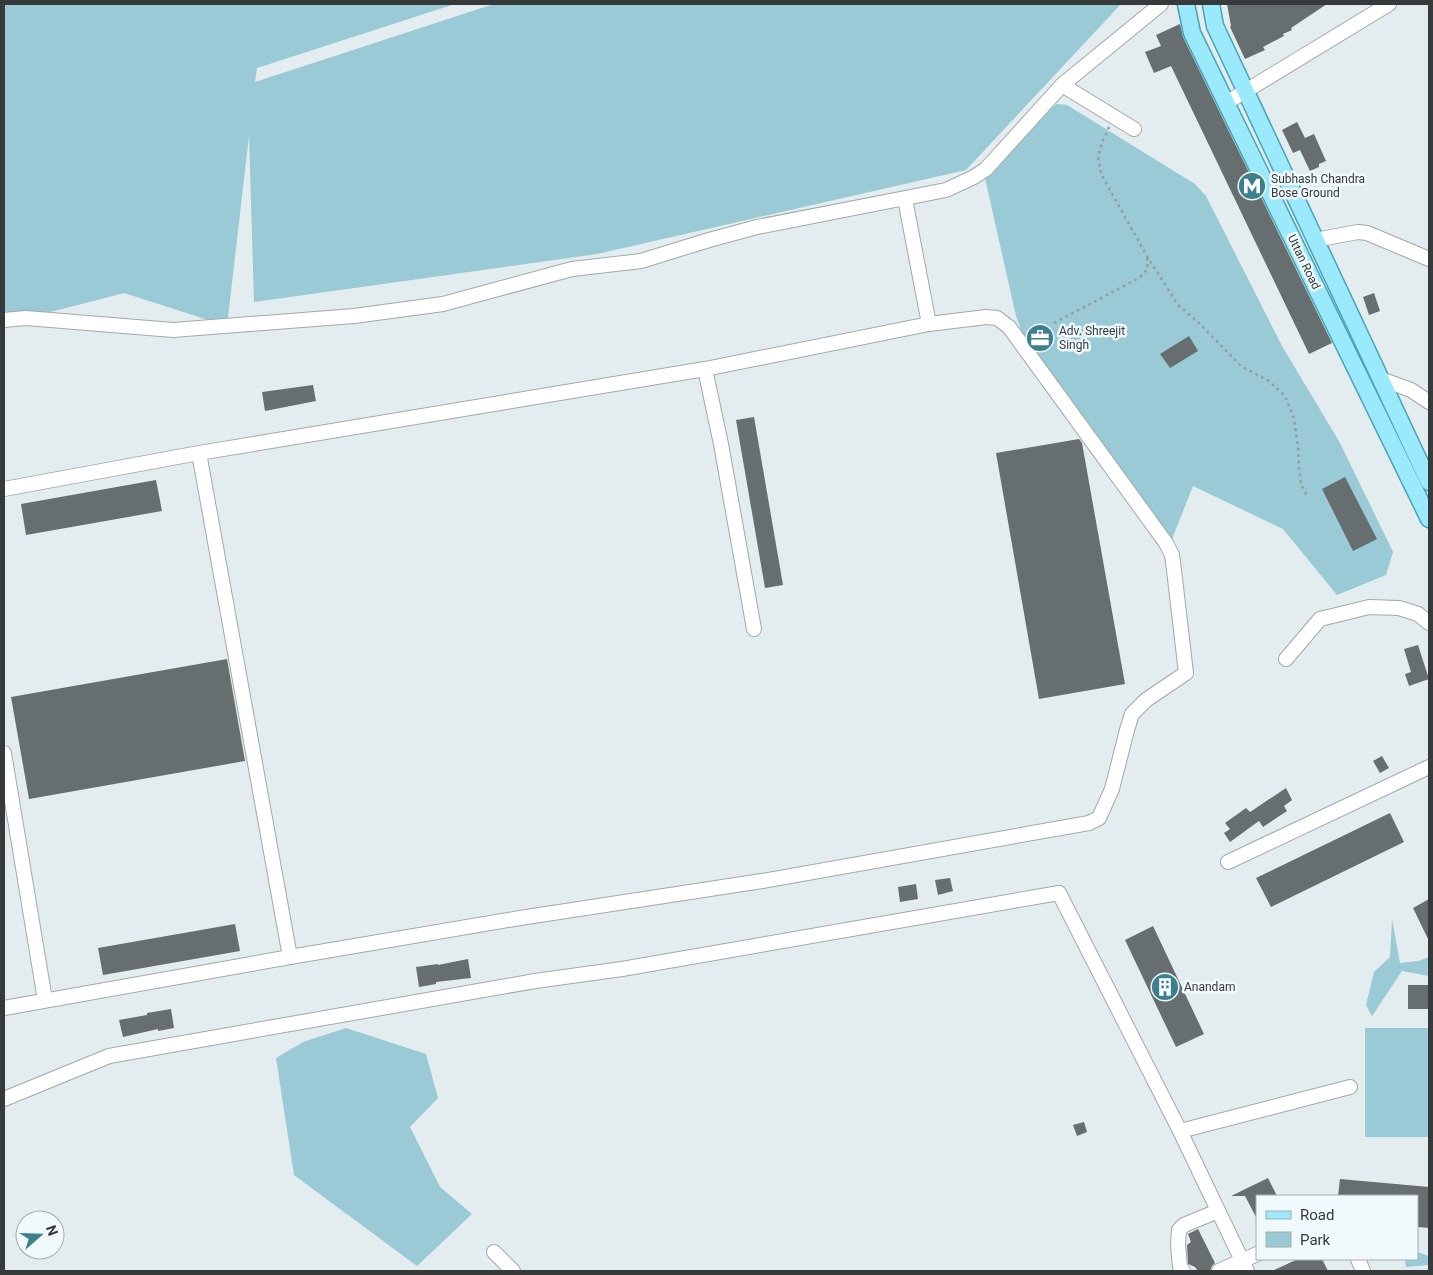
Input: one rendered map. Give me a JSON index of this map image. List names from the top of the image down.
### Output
{
  "streets": {
    "main road": ["Uttan Road"]
  },
  "places": {
    "metro station": ["Subhash Chandra Bose Ground"],
    "office": ["Adv. Shreejit Singh"],
    "building": ["Anandam"]
  },
  "legend": ["Road", "Park"],
  "north": "right"
}
